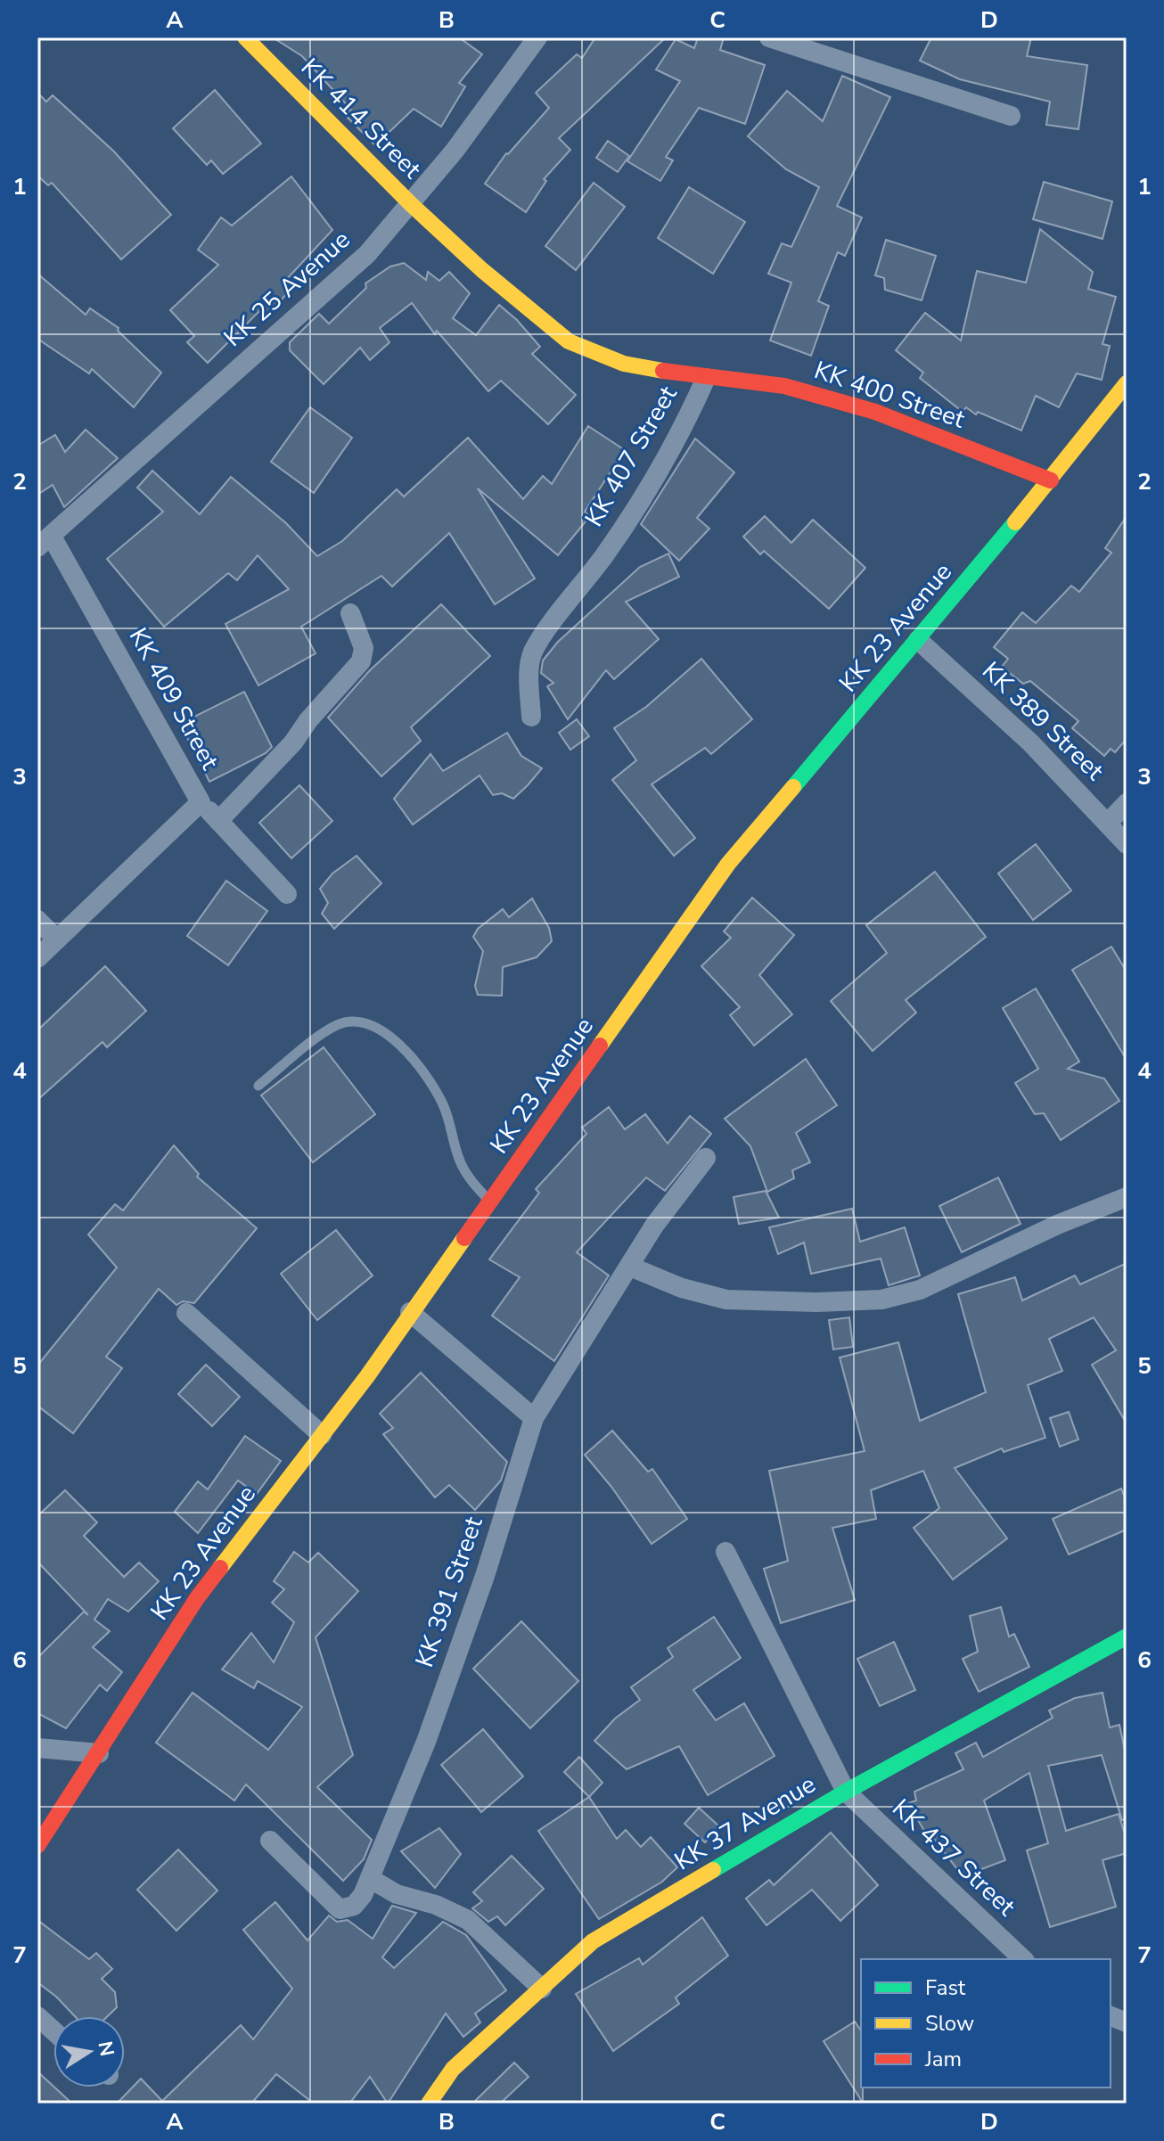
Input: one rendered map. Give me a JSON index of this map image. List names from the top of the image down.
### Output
{
  "streets": {
    "main road": [
      "KK 414 Street",
      "KK 400 Street",
      "KK 407 Street",
      "KK 23 Avenue",
      "KK 37 Avenue"
    ],
    "street": [
      "KK 25 Avenue",
      "KK 409 Street",
      "KK 389 Street",
      "KK 391 Street",
      "KK 437 Street"
    ]
  },
  "crossings": [
    ["KK 414 Street", "KK 25 Avenue"],
    ["KK 414 Street", "KK 407 Street"],
    ["KK 25 Avenue", "KK 407 Street"],
    ["KK 25 Avenue", "KK 409 Street"],
    ["KK 400 Street", "KK 407 Street"],
    ["KK 400 Street", "KK 23 Avenue"],
    ["KK 23 Avenue", "KK 389 Street"],
    ["KK 37 Avenue", "KK 437 Street"]
  ],
  "legend": ["Fast", "Slow", "Jam"],
  "north": "right",
  "grid": {
    "columns": [
      "A",
      "B",
      "C",
      "D"
    ],
    "rows": [
      "1",
      "2",
      "3",
      "4",
      "5",
      "6",
      "7"
    ]
  }
}
